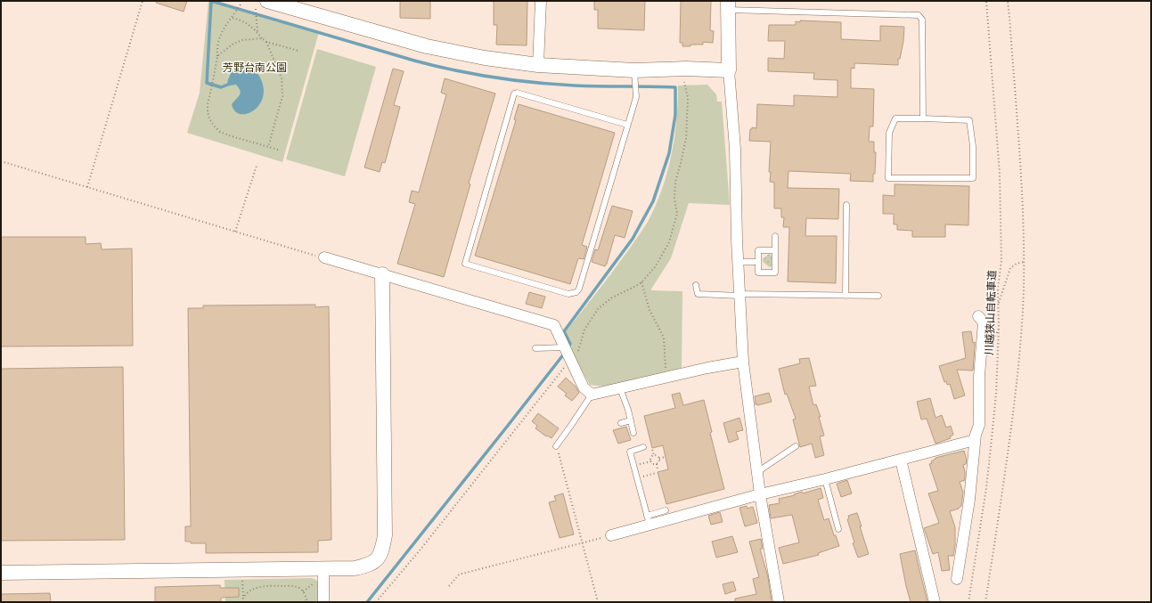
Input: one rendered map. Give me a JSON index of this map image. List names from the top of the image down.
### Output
{
  "streets": {
    "path": ["川越狭山自転車道"]
  },
  "parks": ["芳野台南公園"]
}
